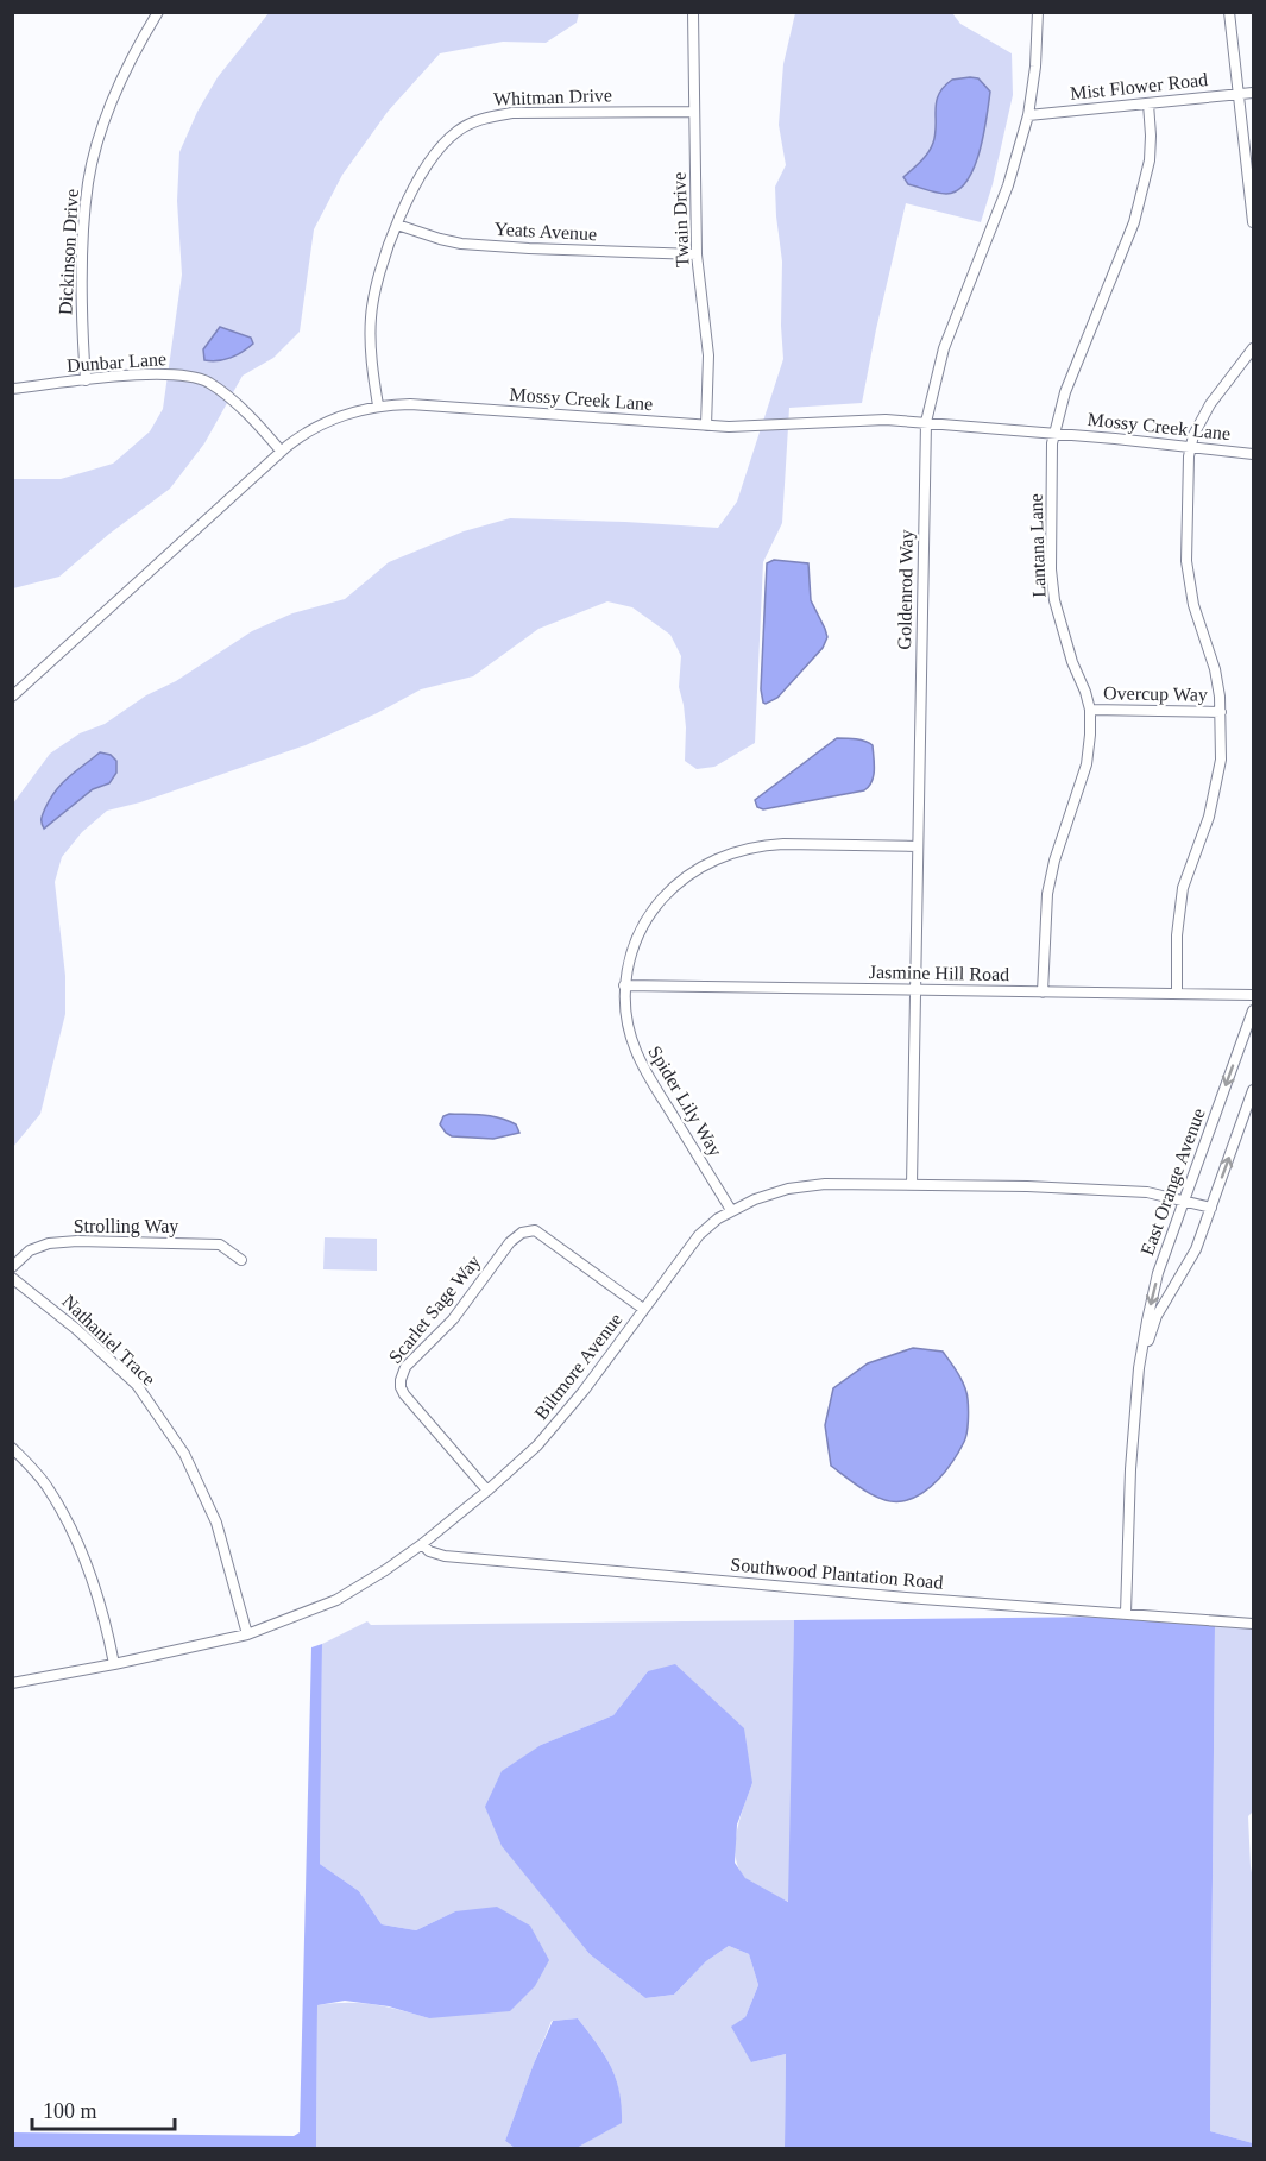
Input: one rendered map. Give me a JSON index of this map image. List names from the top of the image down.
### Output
{
  "streets": {
    "street": [
      "Mist Flower Road",
      "Whitman Drive",
      "Twain Drive",
      "Yeats Avenue",
      "Dickinson Drive",
      "Dunbar Lane",
      "Mossy Creek Lane",
      "Lantana Lane",
      "Goldenrod Way",
      "Overcup Way",
      "Jasmine Hill Road",
      "Spider Lily Way",
      "East Orange Avenue",
      "Strolling Way",
      "Scarlet Sage Way",
      "Nathaniel Trace",
      "Biltmore Avenue",
      "Southwood Plantation Road"
    ]
  },
  "crossings": [
    ["Mist Flower Road", "Lantana Lane"],
    ["Mist Flower Road", "Goldenrod Way"],
    ["Whitman Drive", "Twain Drive"],
    ["Whitman Drive", "Yeats Avenue"],
    ["Whitman Drive", "Mossy Creek Lane"],
    ["Twain Drive", "Yeats Avenue"],
    ["Twain Drive", "Mossy Creek Lane"],
    ["Dickinson Drive", "Dunbar Lane"],
    ["Dunbar Lane", "Mossy Creek Lane"],
    ["Mossy Creek Lane", "Lantana Lane"],
    ["Mossy Creek Lane", "Goldenrod Way"],
    ["Lantana Lane", "Overcup Way"],
    ["Lantana Lane", "Jasmine Hill Road"],
    ["Goldenrod Way", "Jasmine Hill Road"],
    ["Goldenrod Way", "Spider Lily Way"],
    ["Goldenrod Way", "Biltmore Avenue"],
    ["Jasmine Hill Road", "Spider Lily Way"],
    ["Spider Lily Way", "Biltmore Avenue"],
    ["East Orange Avenue", "Biltmore Avenue"],
    ["East Orange Avenue", "Southwood Plantation Road"],
    ["Scarlet Sage Way", "Biltmore Avenue"],
    ["Nathaniel Trace", "Biltmore Avenue"],
    ["Biltmore Avenue", "Southwood Plantation Road"]
  ],
  "scale_bar": "100 m"
}
